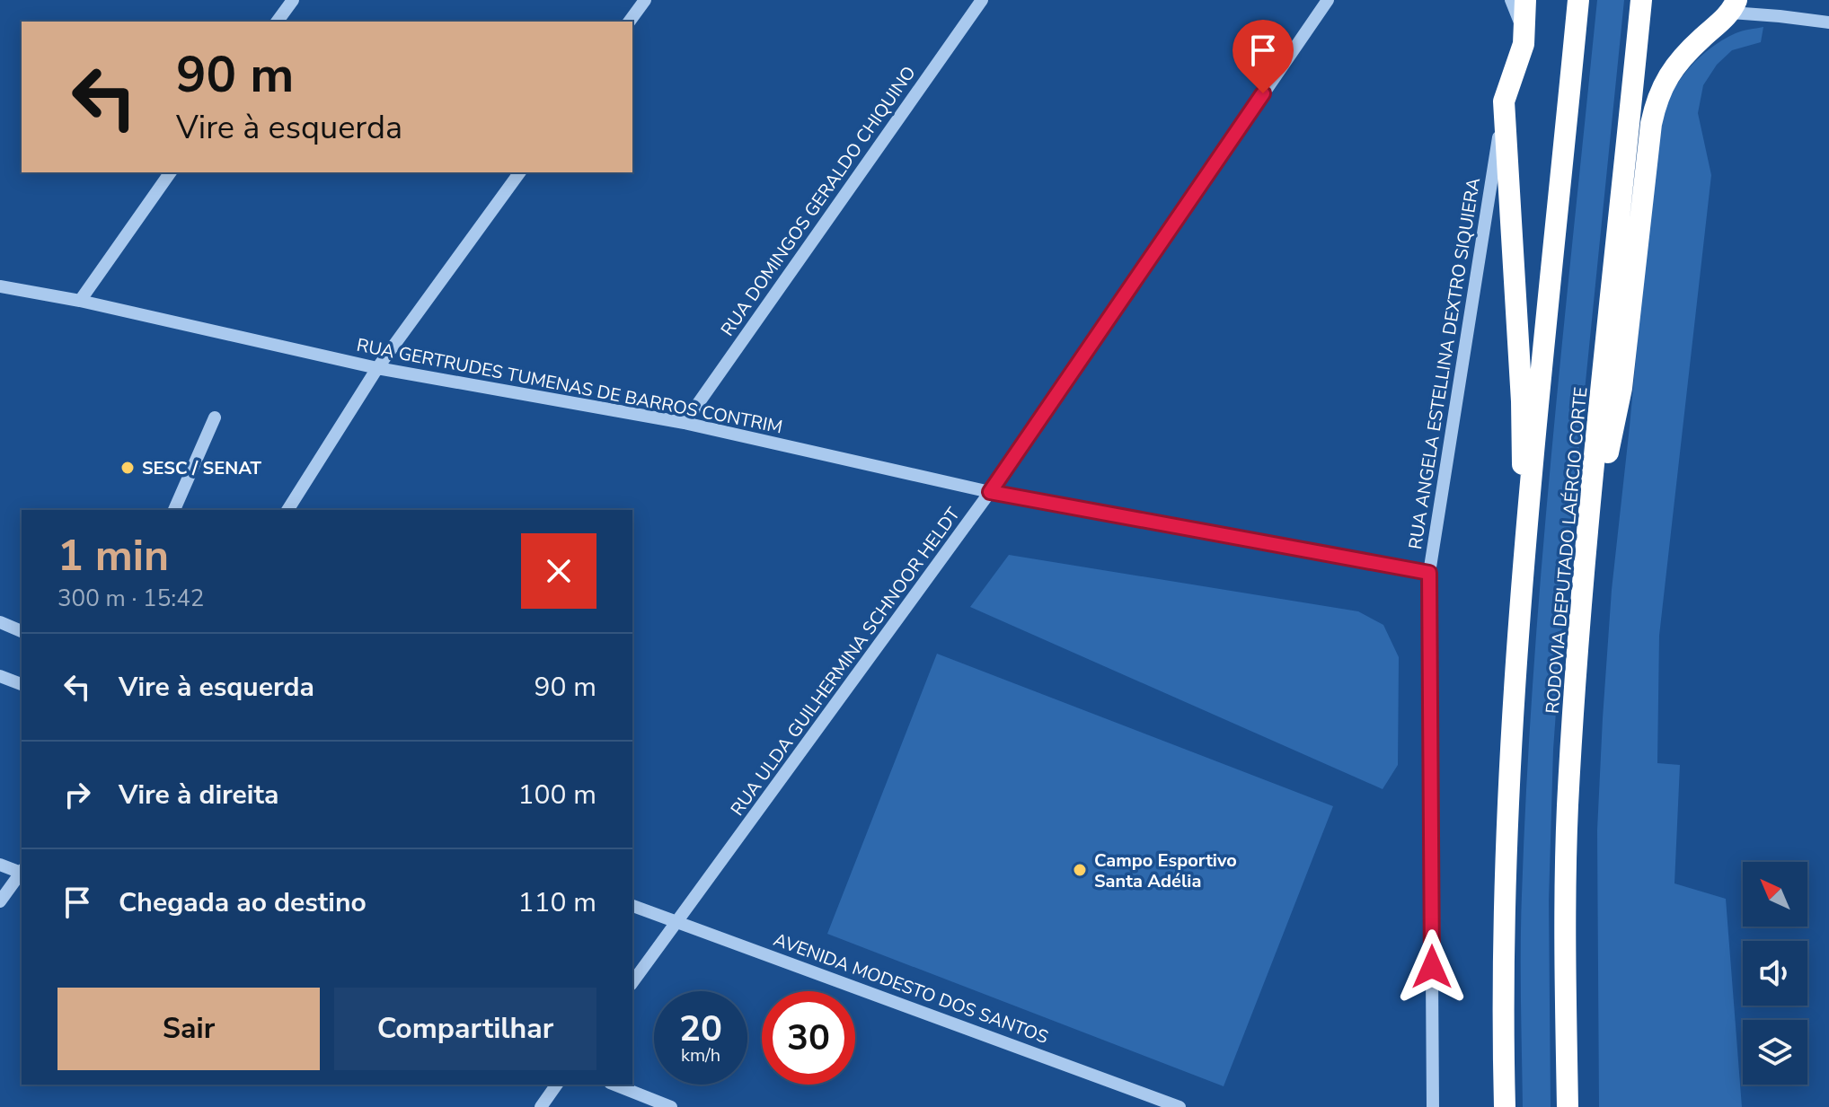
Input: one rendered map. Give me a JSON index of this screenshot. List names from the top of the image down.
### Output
{
  "streets": {
    "highway": ["RODOVIA DEPUTADO LAÉRCIO CORTE"],
    "street": [
      "RUA DOMINGOS GERALDO CHIQUINO",
      "RUA ANGELA ESTELLINA DEXTRO SIQUIERA",
      "RUA GERTRUDES TUMENAS DE BARROS CONTRIM",
      "RUA ULDA GUILHERMINA SCHNOOR HELDT",
      "AVENIDA MODESTO DOS SANTOS"
    ]
  },
  "crossings": [
    ["RUA DOMINGOS GERALDO CHIQUINO", "RUA GERTRUDES TUMENAS DE BARROS CONTRIM"],
    ["RUA ANGELA ESTELLINA DEXTRO SIQUIERA", "RUA GERTRUDES TUMENAS DE BARROS CONTRIM"],
    ["RUA GERTRUDES TUMENAS DE BARROS CONTRIM", "RUA ULDA GUILHERMINA SCHNOOR HELDT"],
    ["RUA ULDA GUILHERMINA SCHNOOR HELDT", "AVENIDA MODESTO DOS SANTOS"]
  ],
  "places": ["SESC / SENAT", "Campo Esportivo Santa Adélia"],
  "north": "top left",
  "page": {
    "turn": ["90 m", "Vire à esquerda"],
    "heading": ["1 min", "300 m · 15:42"],
    "list": [
      {
        "name": "Vire à esquerda",
        "value": "90 m"
      },
      {
        "name": "Vire à direita",
        "value": "100 m"
      },
      {
        "name": "Chegada ao destino",
        "value": "110 m"
      }
    ],
    "buttons": ["Sair", "Compartilhar"],
    "speed": "20 km/h",
    "limit": "30"
  }
}
